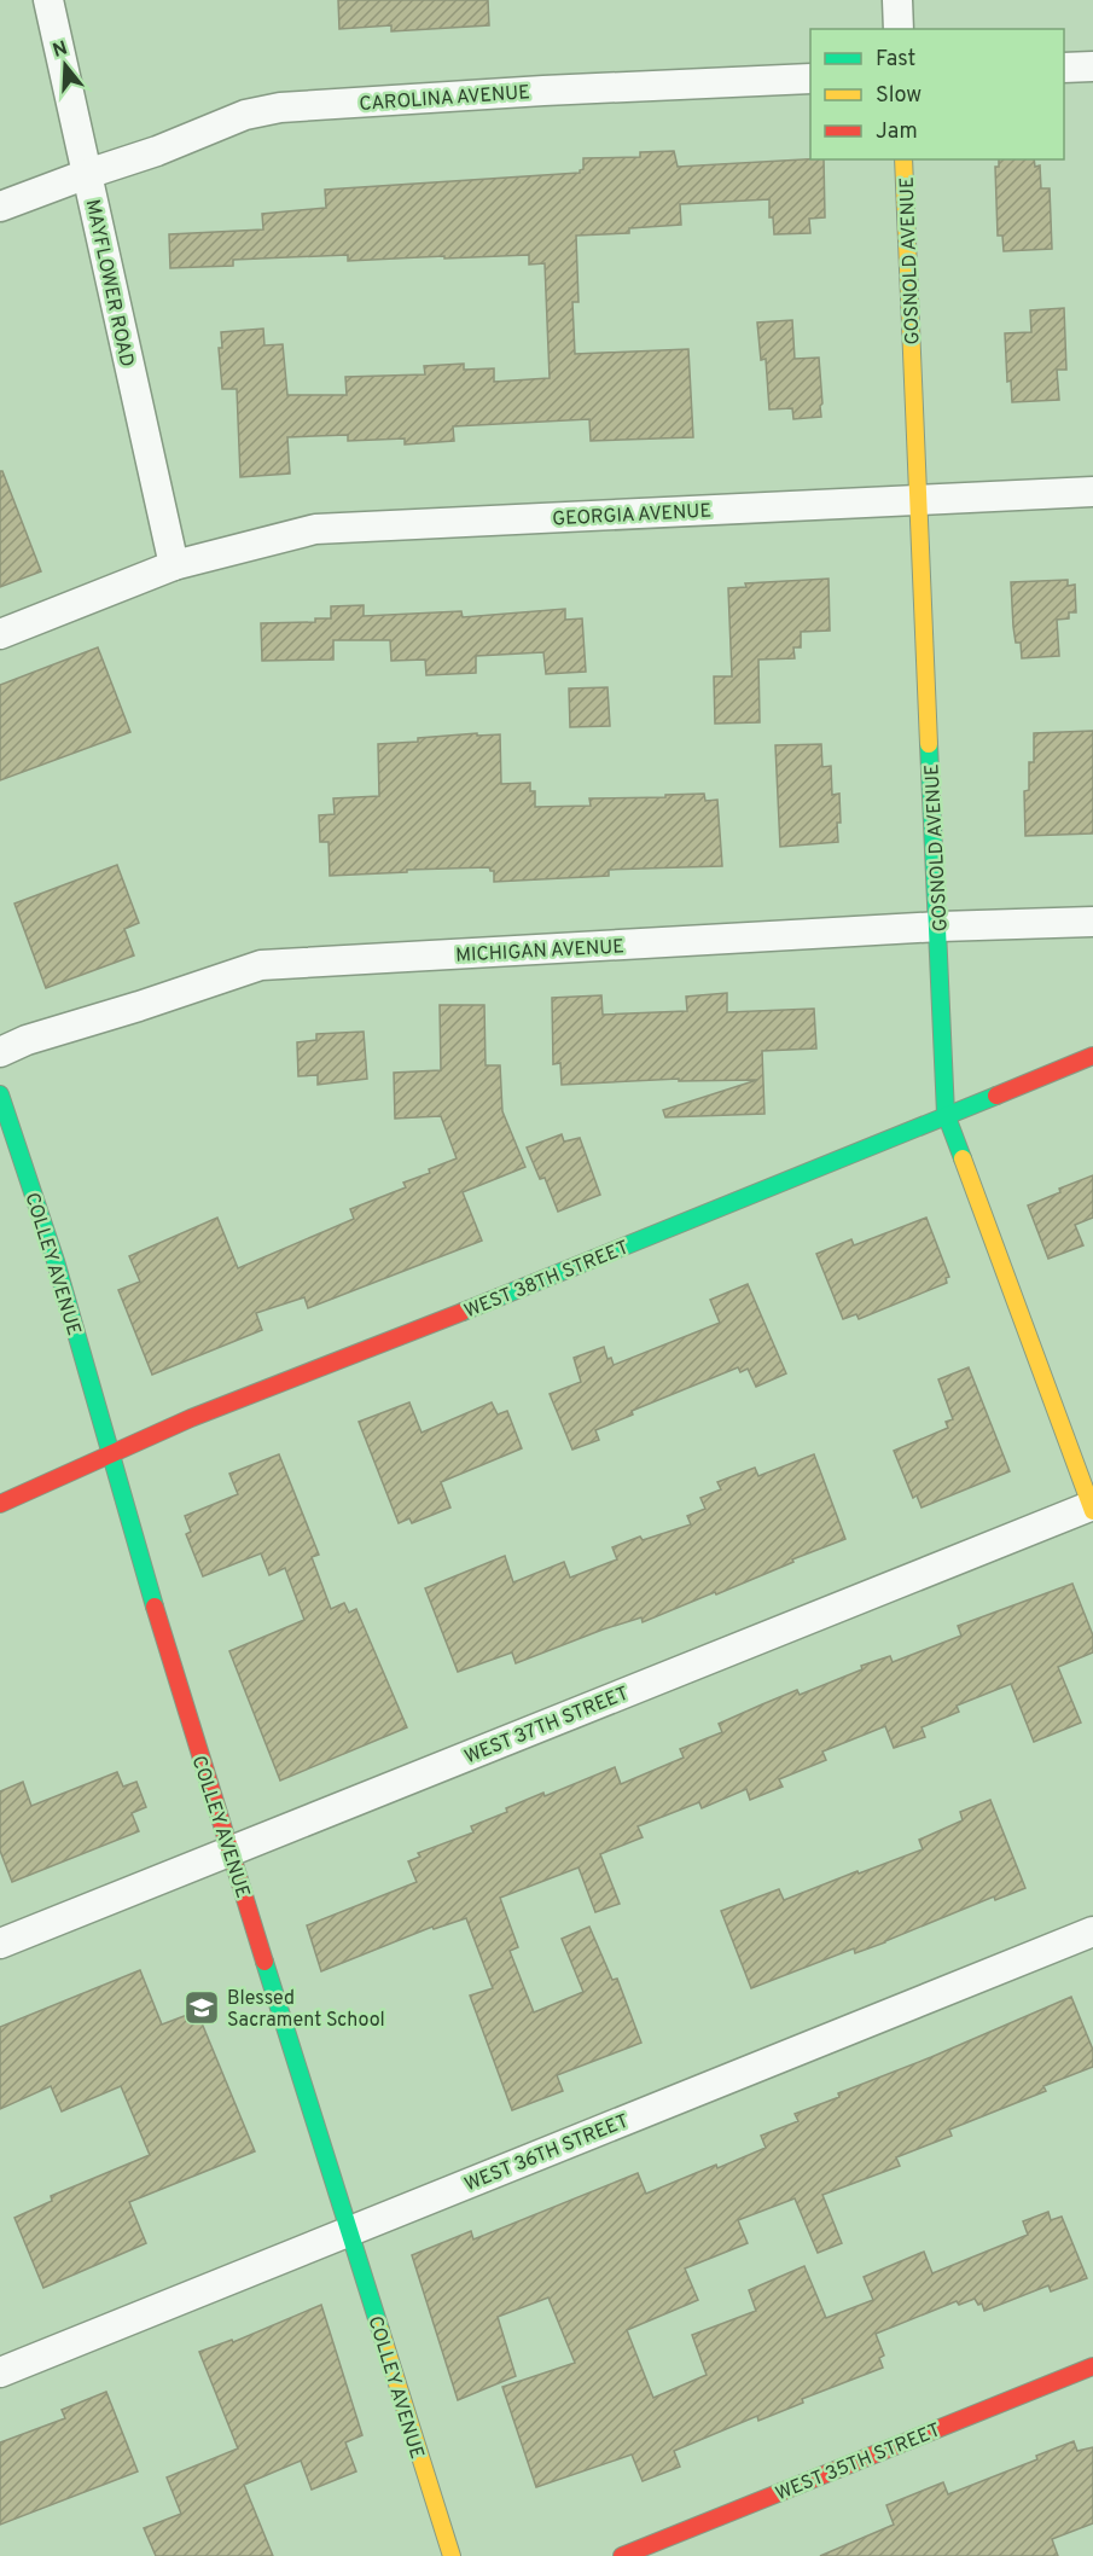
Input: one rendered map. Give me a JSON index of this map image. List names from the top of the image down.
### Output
{
  "streets": {
    "main road": [
      "GOSNOLD AVENUE",
      "COLLEY AVENUE",
      "WEST 38TH STREET",
      "WEST 35TH STREET"
    ],
    "street": [
      "CAROLINA AVENUE",
      "MAYFLOWER ROAD",
      "GEORGIA AVENUE",
      "MICHIGAN AVENUE",
      "WEST 37TH STREET",
      "WEST 36TH STREET"
    ]
  },
  "crossings": [
    ["CAROLINA AVENUE", "MAYFLOWER ROAD"],
    ["GOSNOLD AVENUE", "GEORGIA AVENUE"],
    ["GOSNOLD AVENUE", "MICHIGAN AVENUE"],
    ["GOSNOLD AVENUE", "WEST 38TH STREET"],
    ["GOSNOLD AVENUE", "WEST 37TH STREET"],
    ["MAYFLOWER ROAD", "GEORGIA AVENUE"],
    ["COLLEY AVENUE", "WEST 38TH STREET"],
    ["COLLEY AVENUE", "WEST 37TH STREET"],
    ["COLLEY AVENUE", "WEST 36TH STREET"]
  ],
  "places": {
    "school or university": ["Blessed Sacrament School"]
  },
  "legend": ["Fast", "Slow", "Jam"],
  "north": "top"
}
